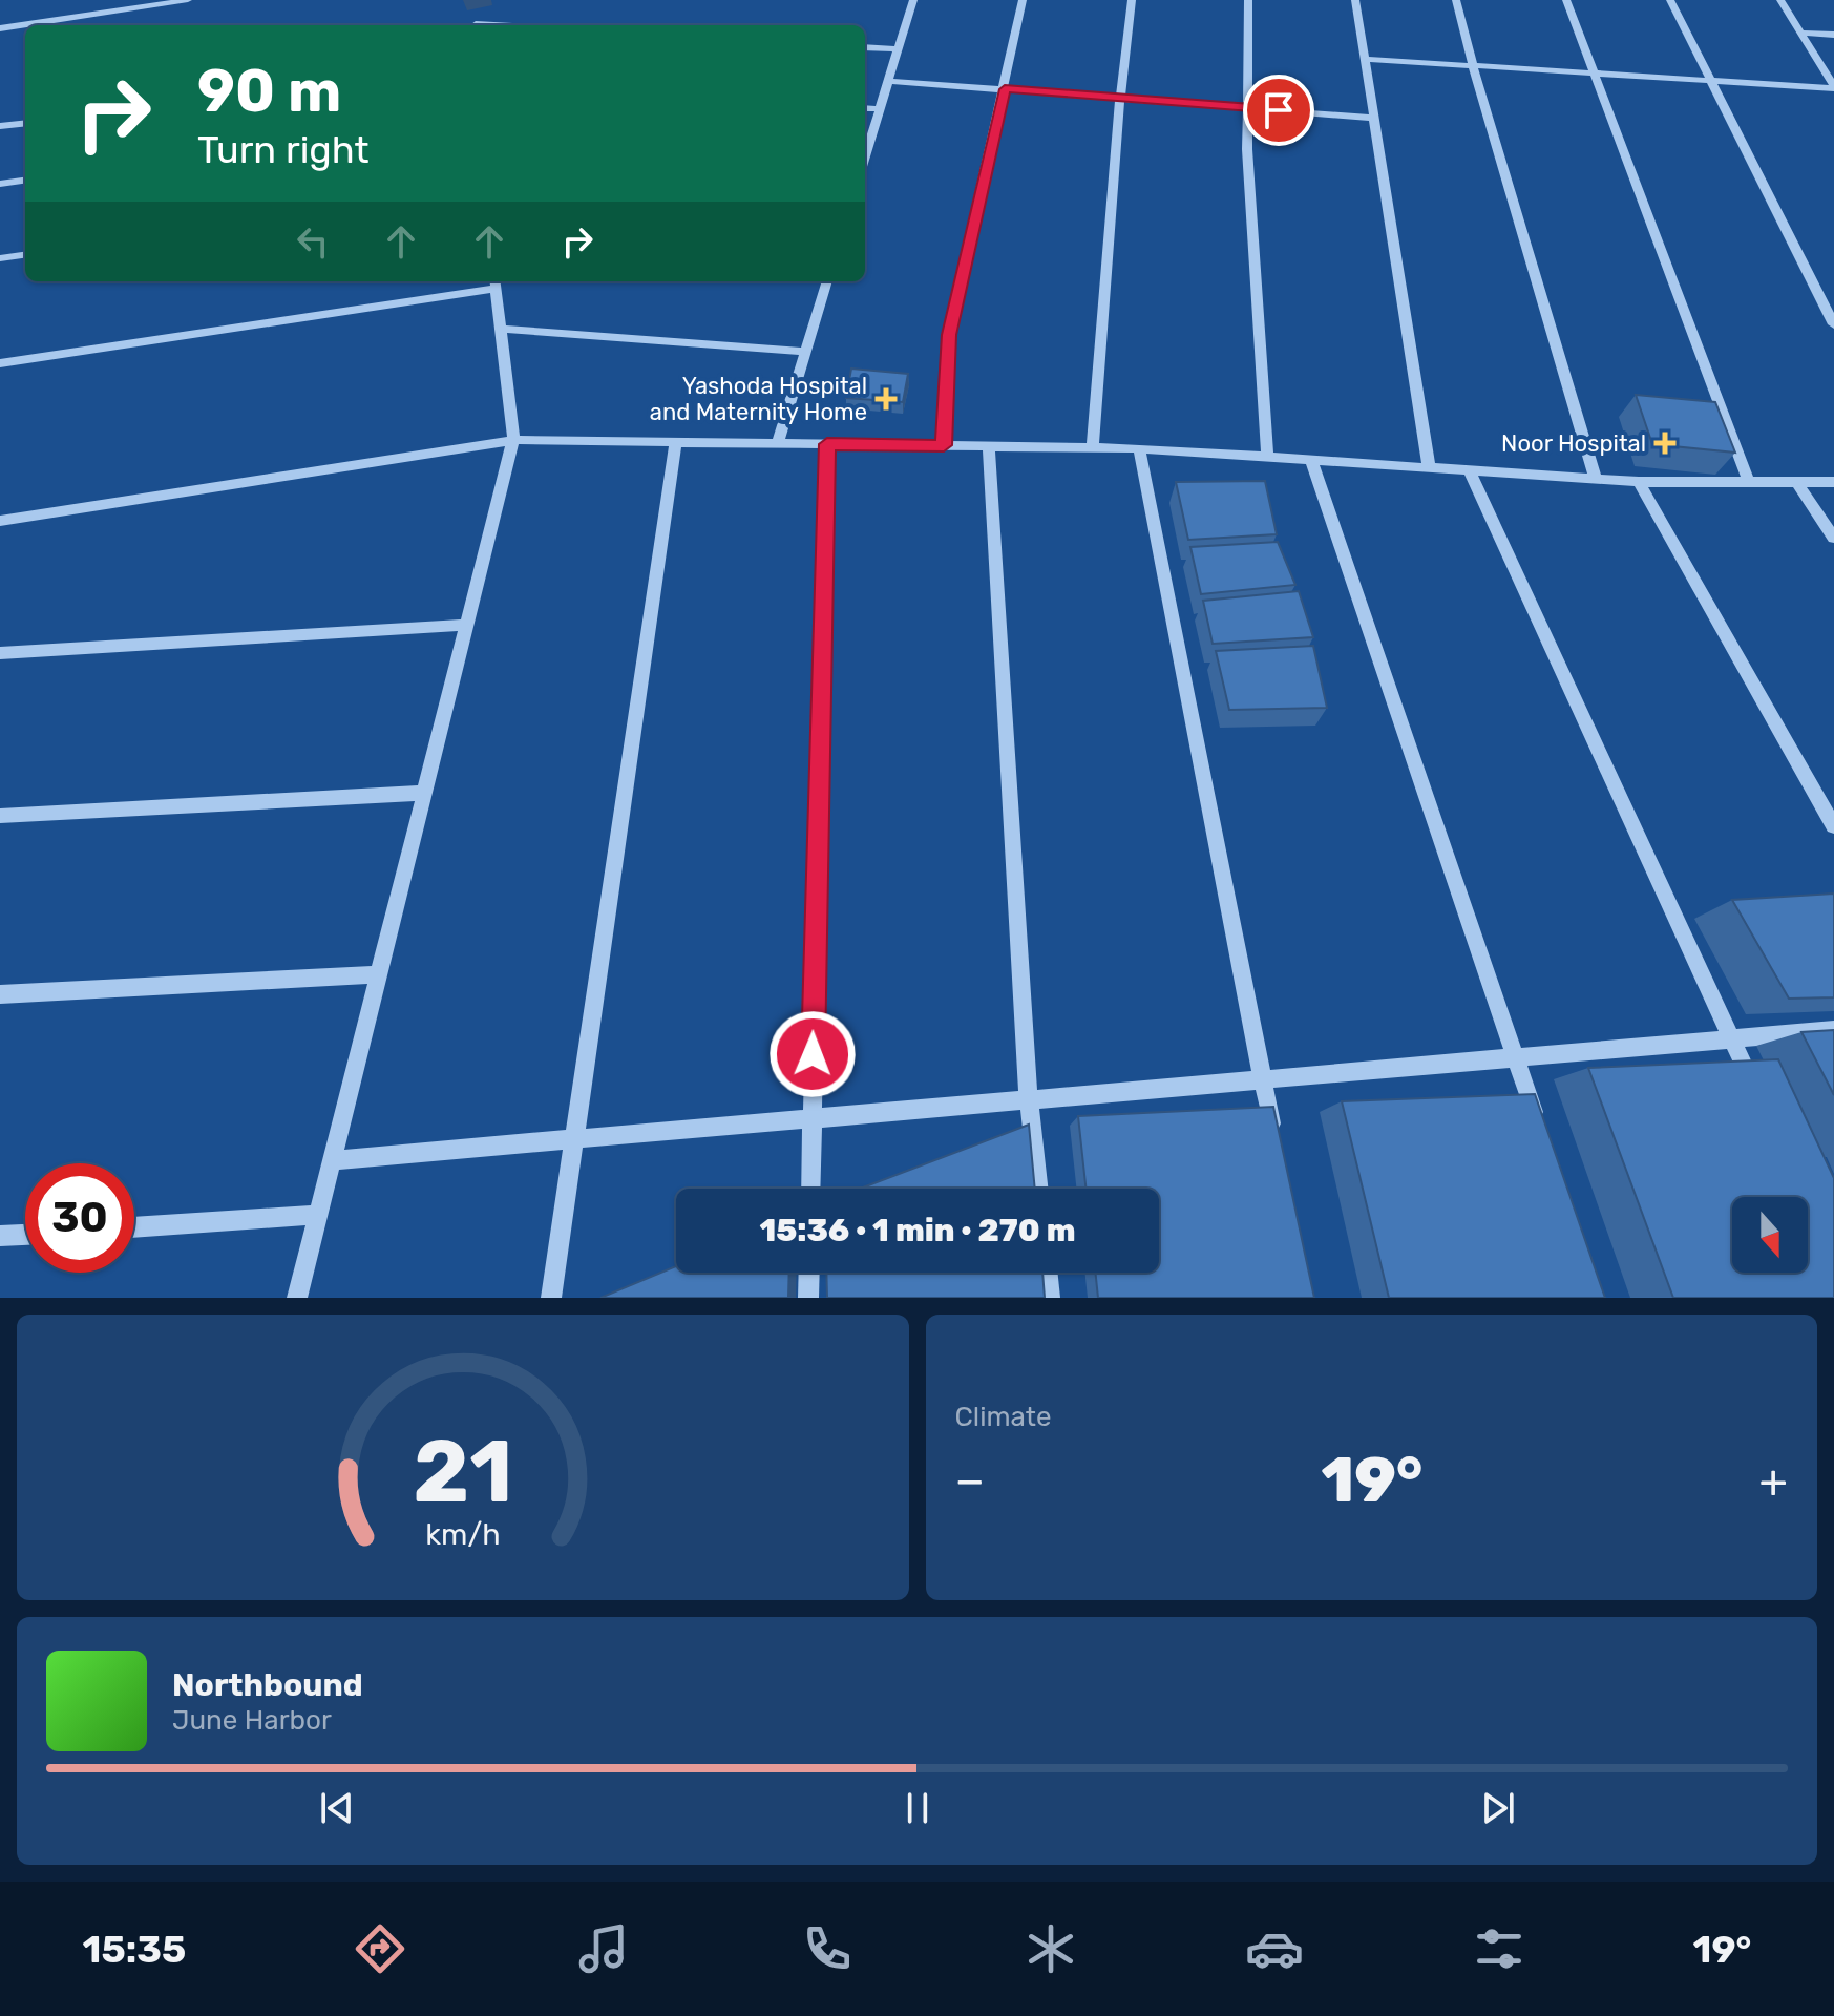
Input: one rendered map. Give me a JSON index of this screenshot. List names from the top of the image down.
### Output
{
  "places": {
    "health": ["Yashoda Hospital and Maternity Home", "Noor Hospital"]
  },
  "north": "bottom",
  "page": {
    "turn": ["90 m", "Turn right"],
    "limit": "30",
    "trip": "15:36 · 1 min · 270 m",
    "tile": "Climate",
    "heat": ["−", "19°", "+"],
    "song": ["Northbound", "June Harbor"],
    "tabs": ["15:35", "19°"],
    "gauge": ["21", "km/h"]
  }
}
